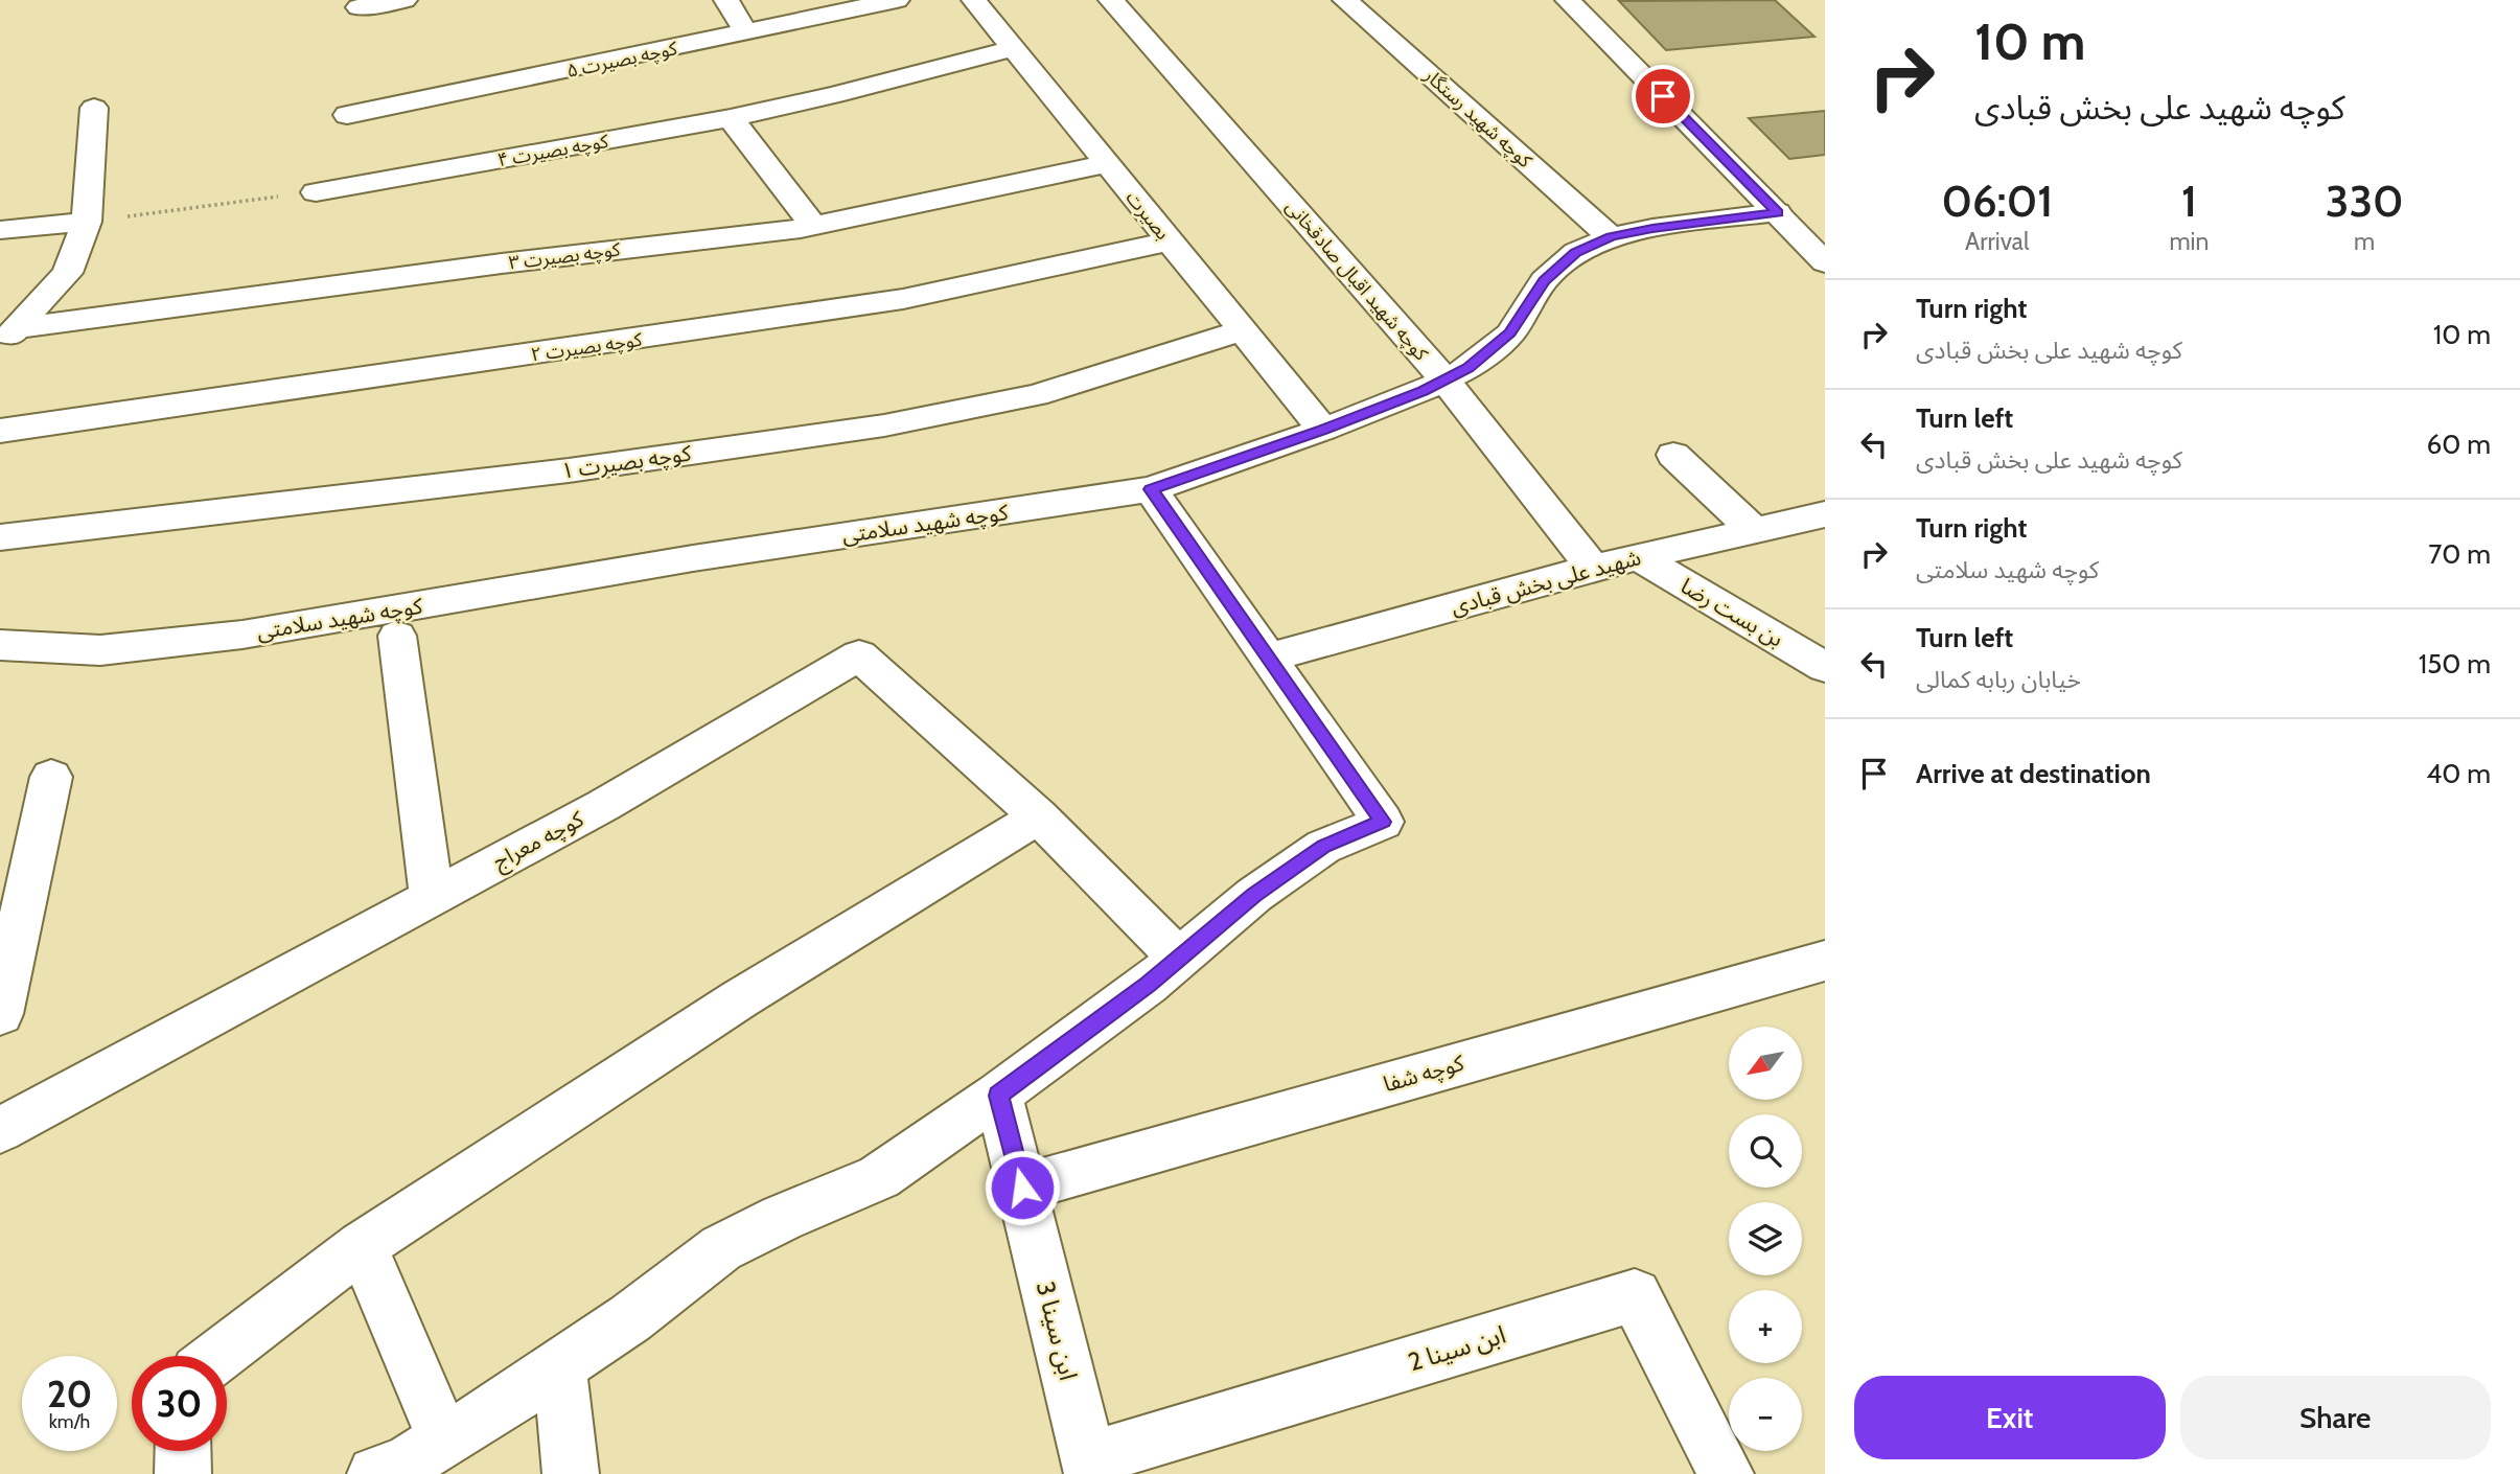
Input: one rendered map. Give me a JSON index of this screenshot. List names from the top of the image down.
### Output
{
  "streets": {
    "street": [
      "کوچه بصیرت ۵",
      "کوچه شهید رستگار",
      "کوچه بصیرت ۴",
      "بصیرت",
      "کوچه بصیرت ۳",
      "کوچه شهید اقبال صادقخانی",
      "کوچه بصیرت ۲",
      "کوچه بصیرت ۱",
      "کوچه شهید سلامتی",
      "شهید علی بخش قبادی",
      "بن بست رضا",
      "کوچه معراج",
      "کوچه شفا",
      "ابن سینا 3",
      "ابن سینا 2"
    ]
  },
  "crossings": [
    ["کوچه شهید رستگار", "کوچه شهید سلامتی"],
    ["کوچه بصیرت ۴", "بصیرت"],
    ["بصیرت", "کوچه بصیرت ۳"],
    ["بصیرت", "کوچه بصیرت ۲"],
    ["بصیرت", "کوچه بصیرت ۱"],
    ["بصیرت", "کوچه شهید سلامتی"],
    ["کوچه شهید اقبال صادقخانی", "کوچه شهید سلامتی"],
    ["کوچه شهید اقبال صادقخانی", "شهید علی بخش قبادی"],
    ["شهید علی بخش قبادی", "بن بست رضا"],
    ["کوچه شفا", "ابن سینا 3"],
    ["ابن سینا 3", "ابن سینا 2"]
  ],
  "north": "bottom left",
  "page": {
    "turn": ["10 m", "کوچه شهید علی بخش قبادی"],
    "eta": [
      "06:01",
      "Arrival",
      "1",
      "min",
      "330",
      "m"
    ],
    "list": [
      {
        "name": "Turn right",
        "note": "کوچه شهید علی بخش قبادی",
        "value": "10 m"
      },
      {
        "name": "Turn left",
        "note": "کوچه شهید علی بخش قبادی",
        "value": "60 m"
      },
      {
        "name": "Turn right",
        "note": "کوچه شهید سلامتی",
        "value": "70 m"
      },
      {
        "name": "Turn left",
        "note": "خیابان ربابه کمالی",
        "value": "150 m"
      },
      {
        "name": "Arrive at destination",
        "value": "40 m"
      }
    ],
    "map_buttons": ["+", "−"],
    "speed": "20 km/h",
    "limit": "30",
    "buttons": ["Exit", "Share"]
  }
}
